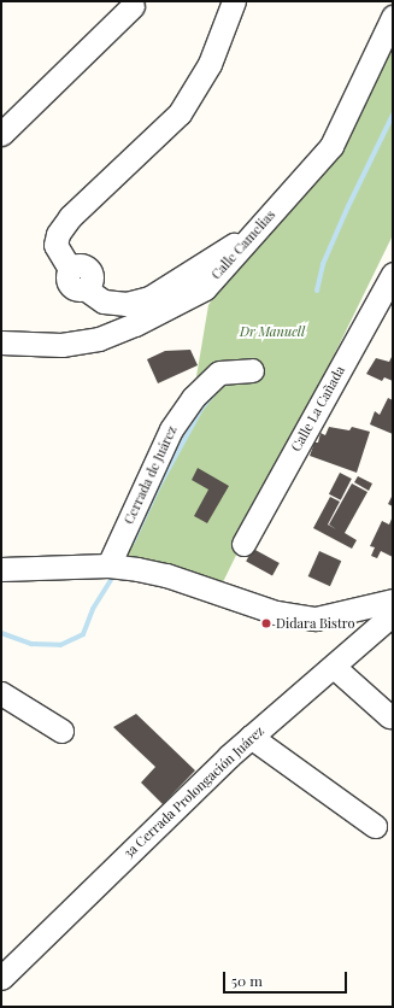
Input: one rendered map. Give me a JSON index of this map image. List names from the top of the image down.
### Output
{
  "streets": {
    "street": [
      "Calle Camelias",
      "Calle La Cañada",
      "Cerrada de Juárez",
      "3a Cerrada Prolongación Juárez"
    ]
  },
  "parks": ["Dr Manuell"],
  "places": ["Didara Bistro"],
  "scale_bar": "50 m"
}
